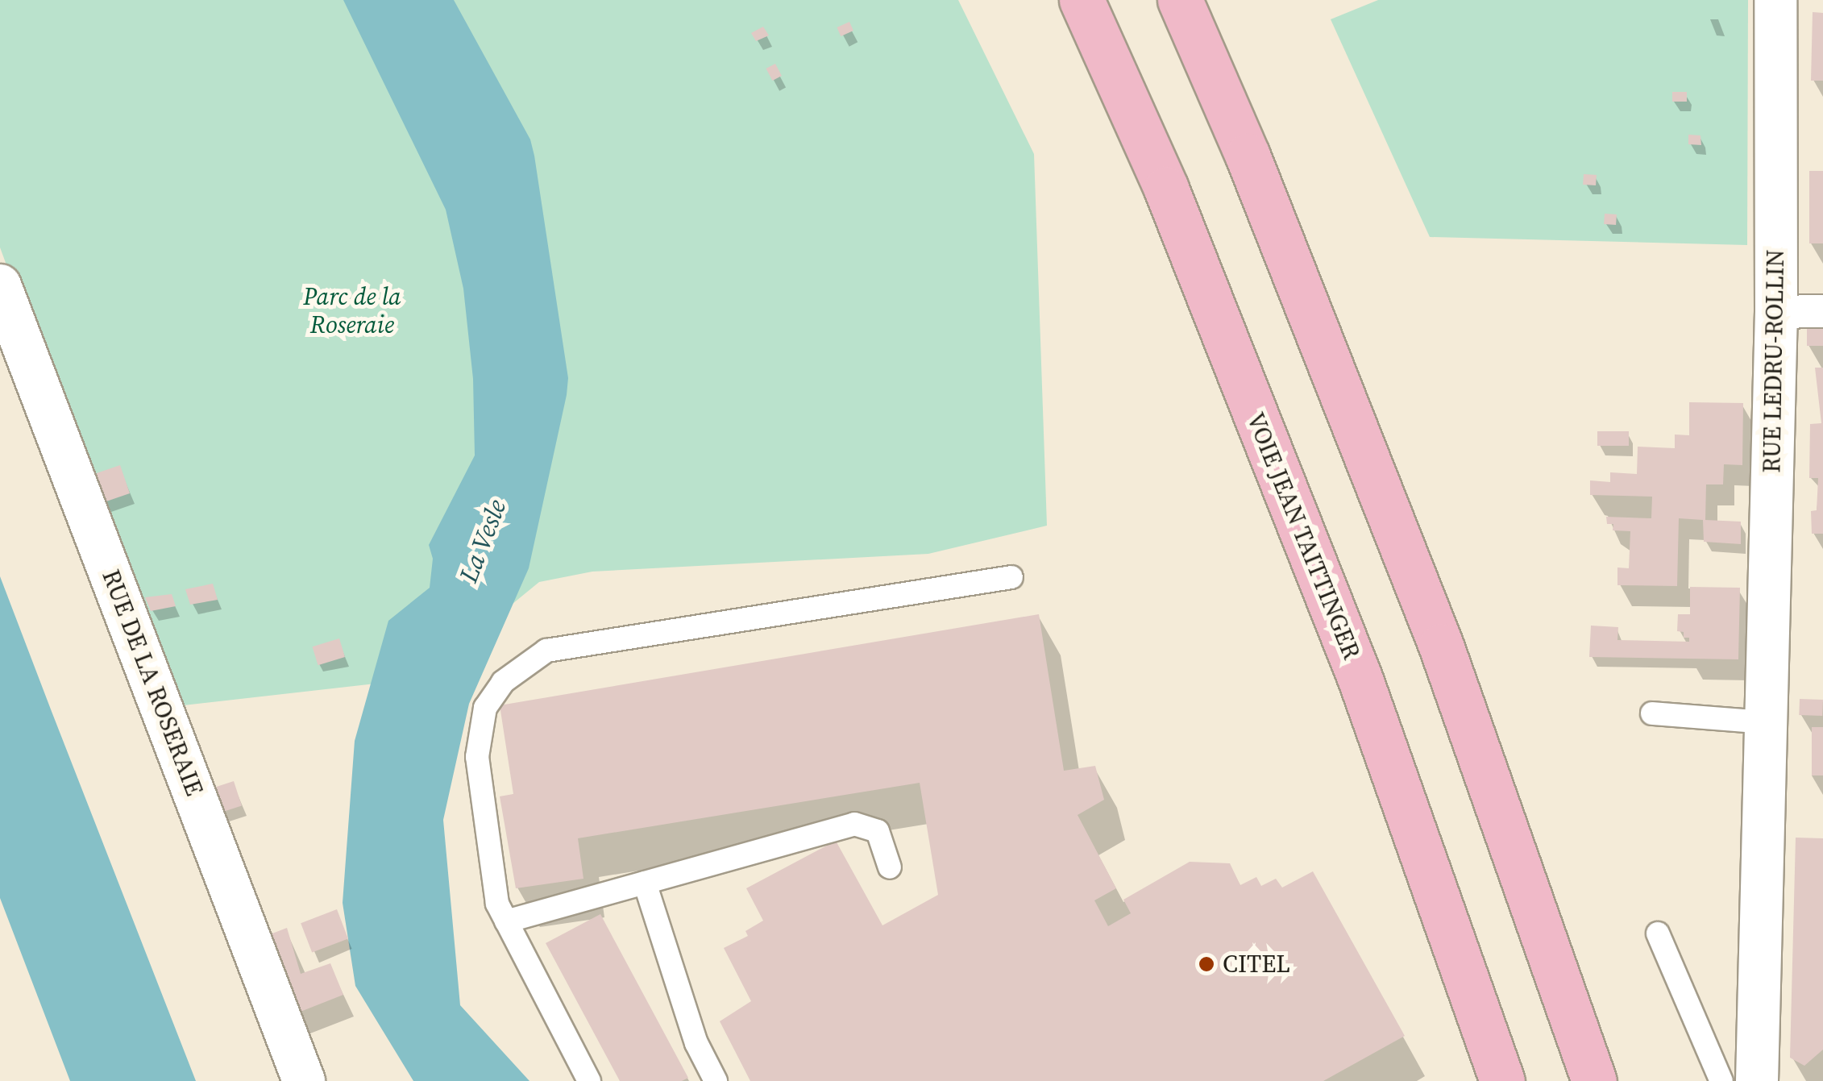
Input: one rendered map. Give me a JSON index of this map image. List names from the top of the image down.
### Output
{
  "streets": {
    "highway": ["VOIE JEAN TAITTINGER"],
    "street": ["RUE LEDRU-ROLLIN", "RUE DE LA ROSERAIE"]
  },
  "water": ["La Vesle"],
  "parks": ["Parc de la Roseraie"],
  "places": ["CITEL"]
}
